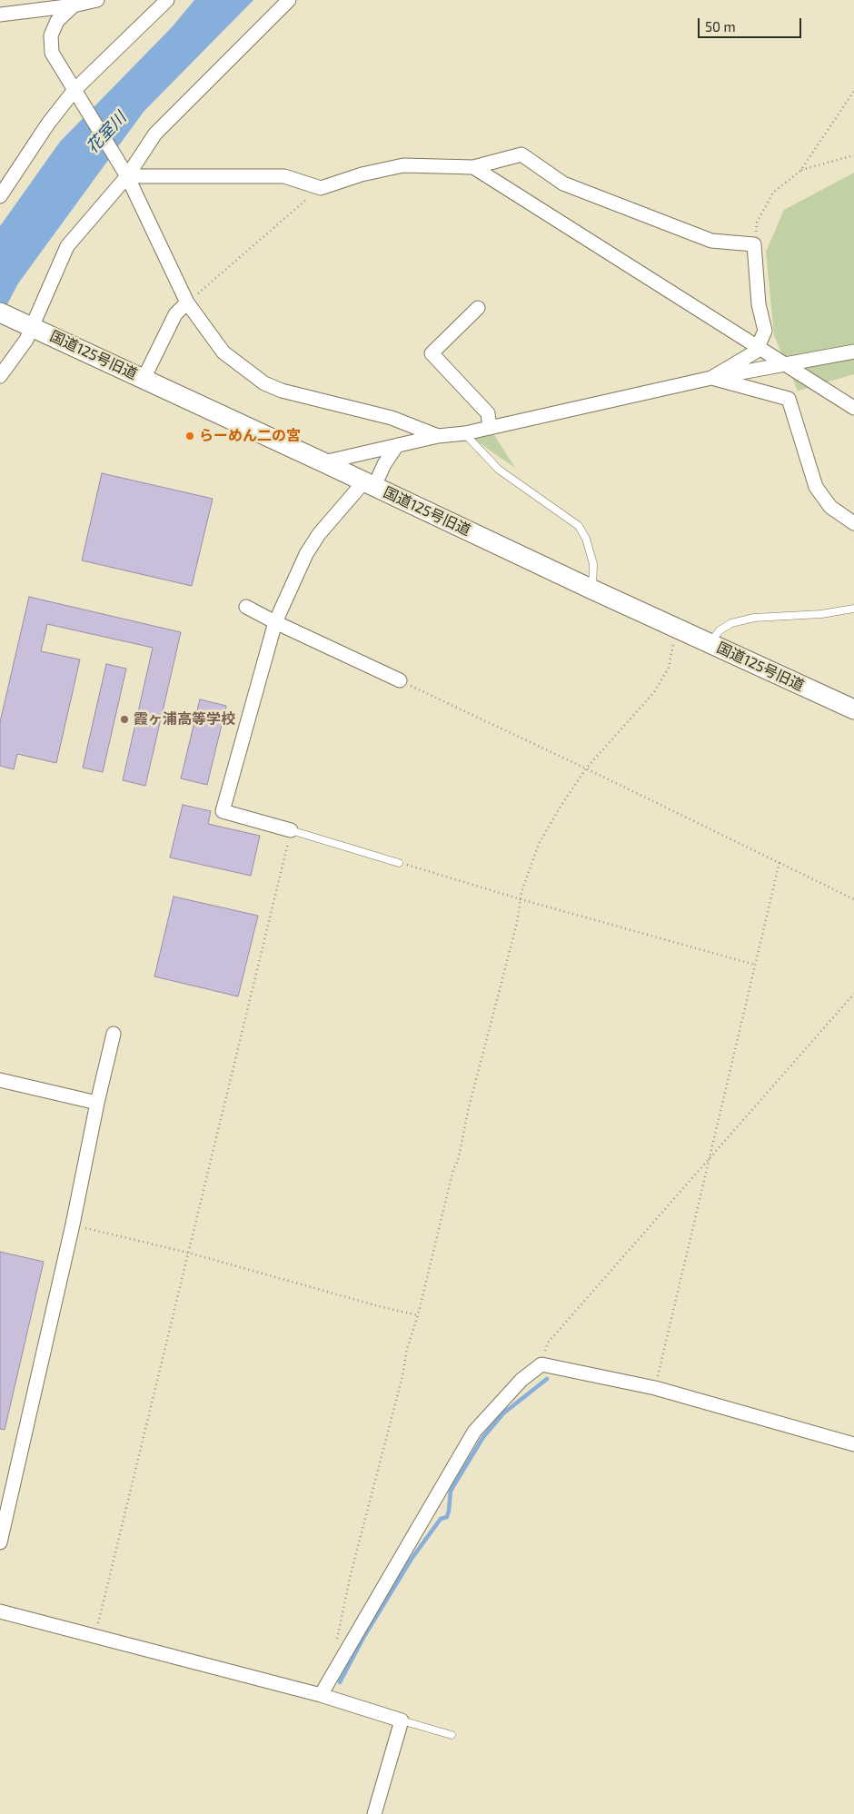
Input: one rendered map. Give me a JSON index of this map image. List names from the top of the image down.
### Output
{
  "streets": {
    "street": ["国道125号旧道"]
  },
  "water": ["花室川"],
  "places": ["らーめん二の宮", "霞ヶ浦高等学校"],
  "scale_bar": "50 m"
}
